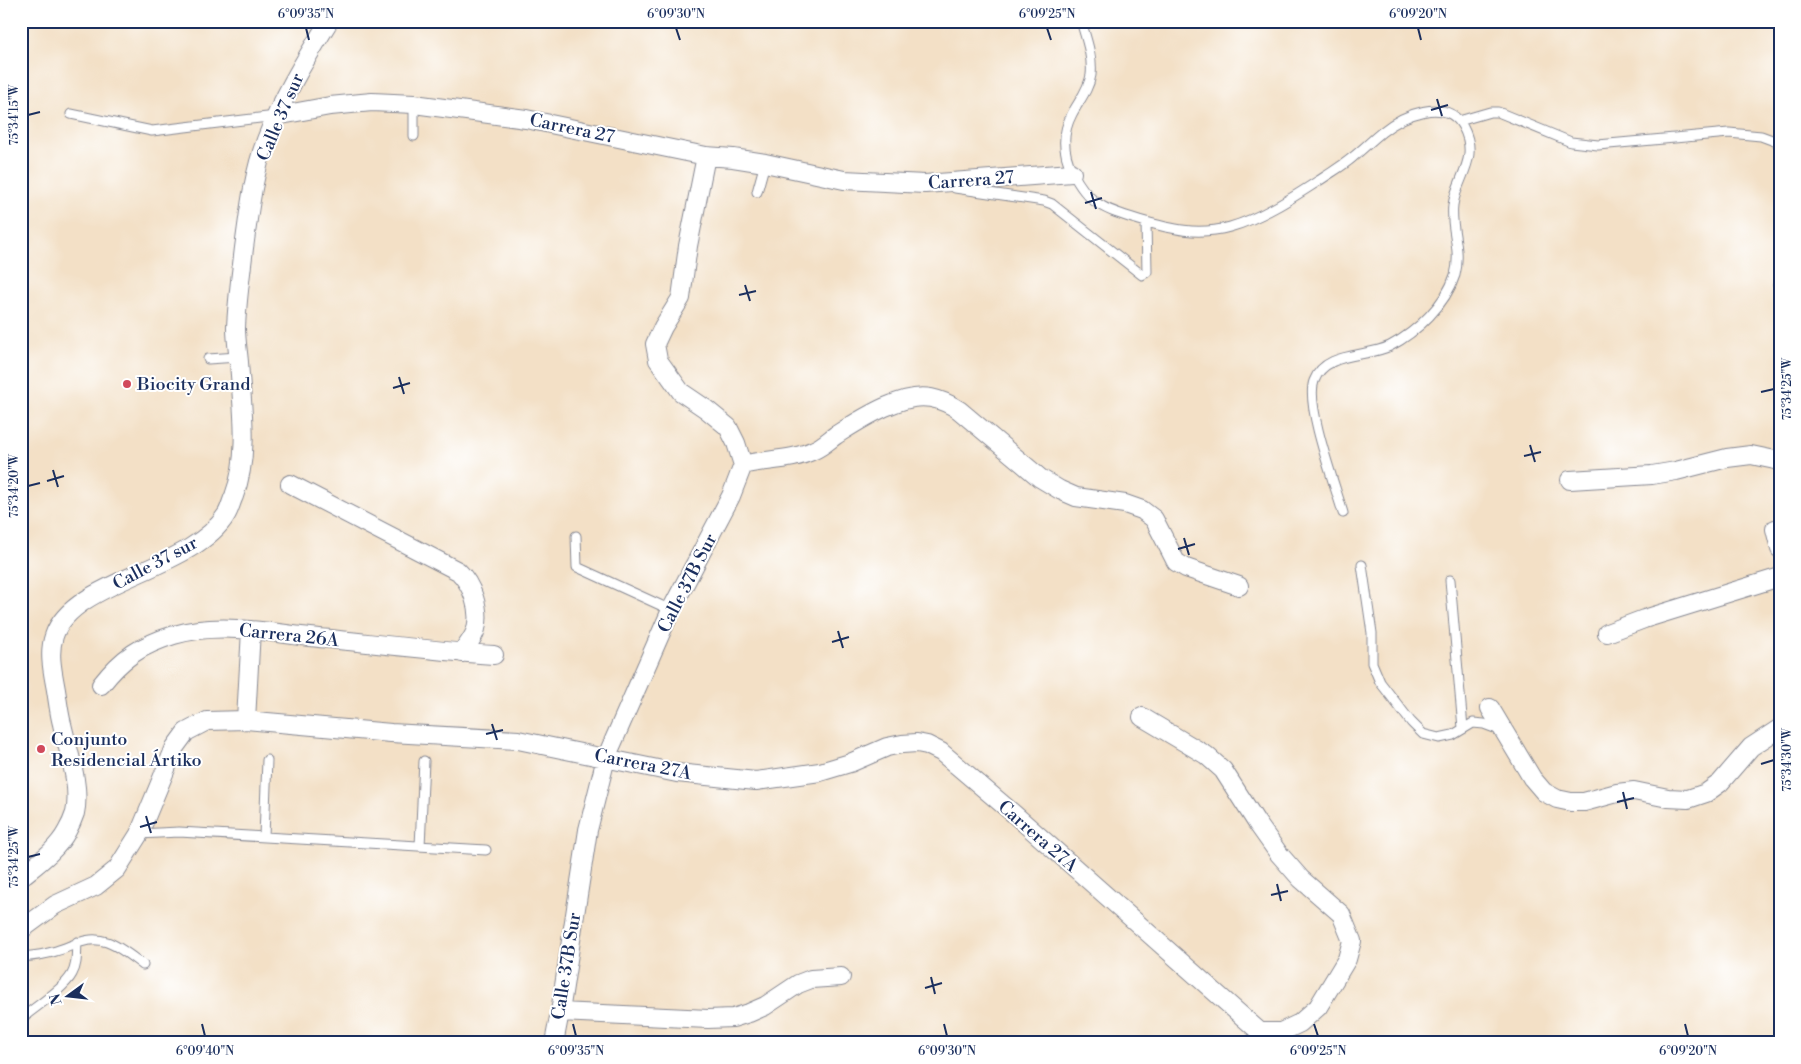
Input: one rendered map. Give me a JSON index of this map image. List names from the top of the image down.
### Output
{
  "streets": {
    "street": [
      "Calle 37 sur",
      "Carrera 27",
      "Calle 37B Sur",
      "Carrera 26A",
      "Carrera 27A"
    ]
  },
  "crossings": [
    ["Calle 37 sur", "Carrera 27"],
    ["Calle 37B Sur", "Carrera 27A"]
  ],
  "places": ["Biocity Grand", "Conjunto Residencial Ártiko"],
  "north": "left",
  "coordinates": [
    "6°09'35\"N",
    "6°09'30\"N",
    "6°09'25\"N",
    "6°09'20\"N",
    "75°34'15\"W",
    "75°34'25\"W",
    "75°34'20\"W",
    "75°34'30\"W",
    "6°09'40\"N"
  ]
}
